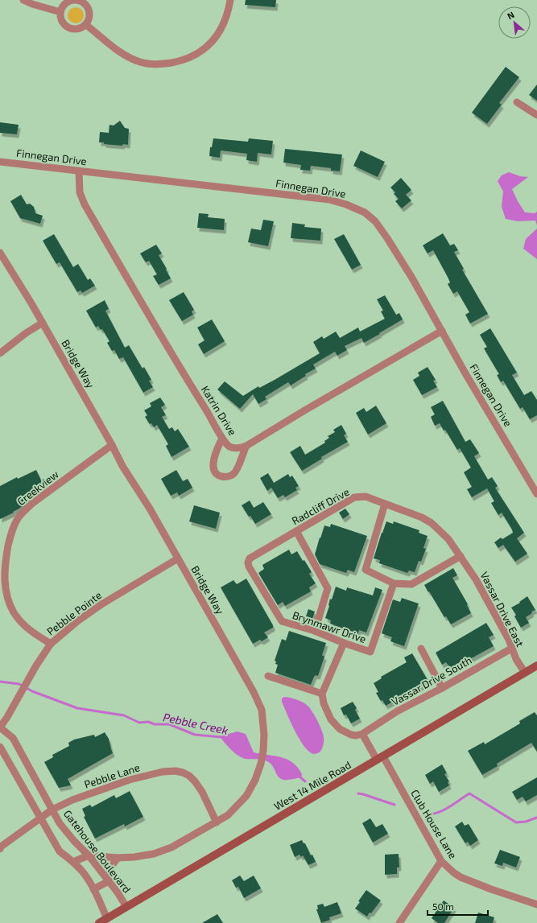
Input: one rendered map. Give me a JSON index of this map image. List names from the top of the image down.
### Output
{
  "streets": {
    "street": [
      "Finnegan Drive",
      "Bridge Way",
      "Katrin Drive",
      "Creekview",
      "Radcliff Drive",
      "Vassar Drive East",
      "Pebble Pointe",
      "Brynmawr Drive",
      "Vassar Drive South",
      "Pebble Lane",
      "West 14 Mile Road",
      "Club House Lane",
      "Gatehouse Boulevard"
    ]
  },
  "crossings": [
    ["Finnegan Drive", "Katrin Drive"],
    ["Bridge Way", "Creekview"],
    ["Bridge Way", "Pebble Pointe"],
    ["Bridge Way", "Pebble Lane"],
    ["Bridge Way", "Gatehouse Boulevard"],
    ["Creekview", "Pebble Pointe"],
    ["Radcliff Drive", "Vassar Drive East"],
    ["Radcliff Drive", "Brynmawr Drive"],
    ["Vassar Drive East", "Vassar Drive South"],
    ["Vassar Drive East", "West 14 Mile Road"],
    ["Pebble Pointe", "Gatehouse Boulevard"],
    ["Pebble Lane", "Gatehouse Boulevard"],
    ["West 14 Mile Road", "Club House Lane"],
    ["West 14 Mile Road", "Gatehouse Boulevard"]
  ],
  "water": ["Pebble Creek"],
  "scale_bar": "50 m",
  "north": "top left"
}
